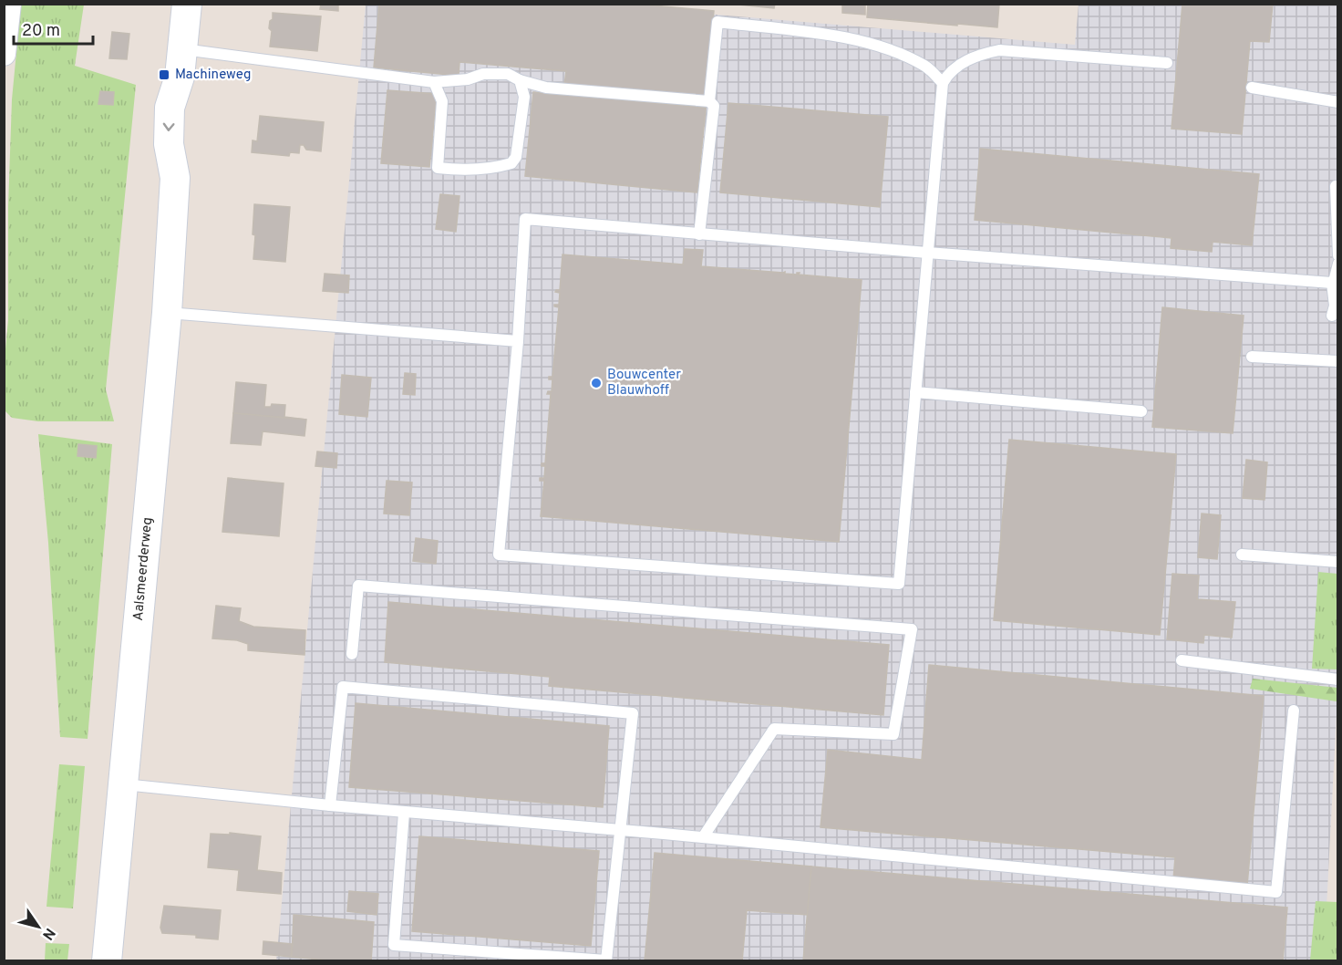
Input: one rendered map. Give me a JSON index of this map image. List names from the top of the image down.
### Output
{
  "streets": {
    "street": ["Aalsmeerderweg"]
  },
  "places": {
    "transit": ["Machineweg"],
    "other": ["Bouwcenter Blauwhoff"]
  },
  "scale_bar": "20 m",
  "north": "bottom right"
}
